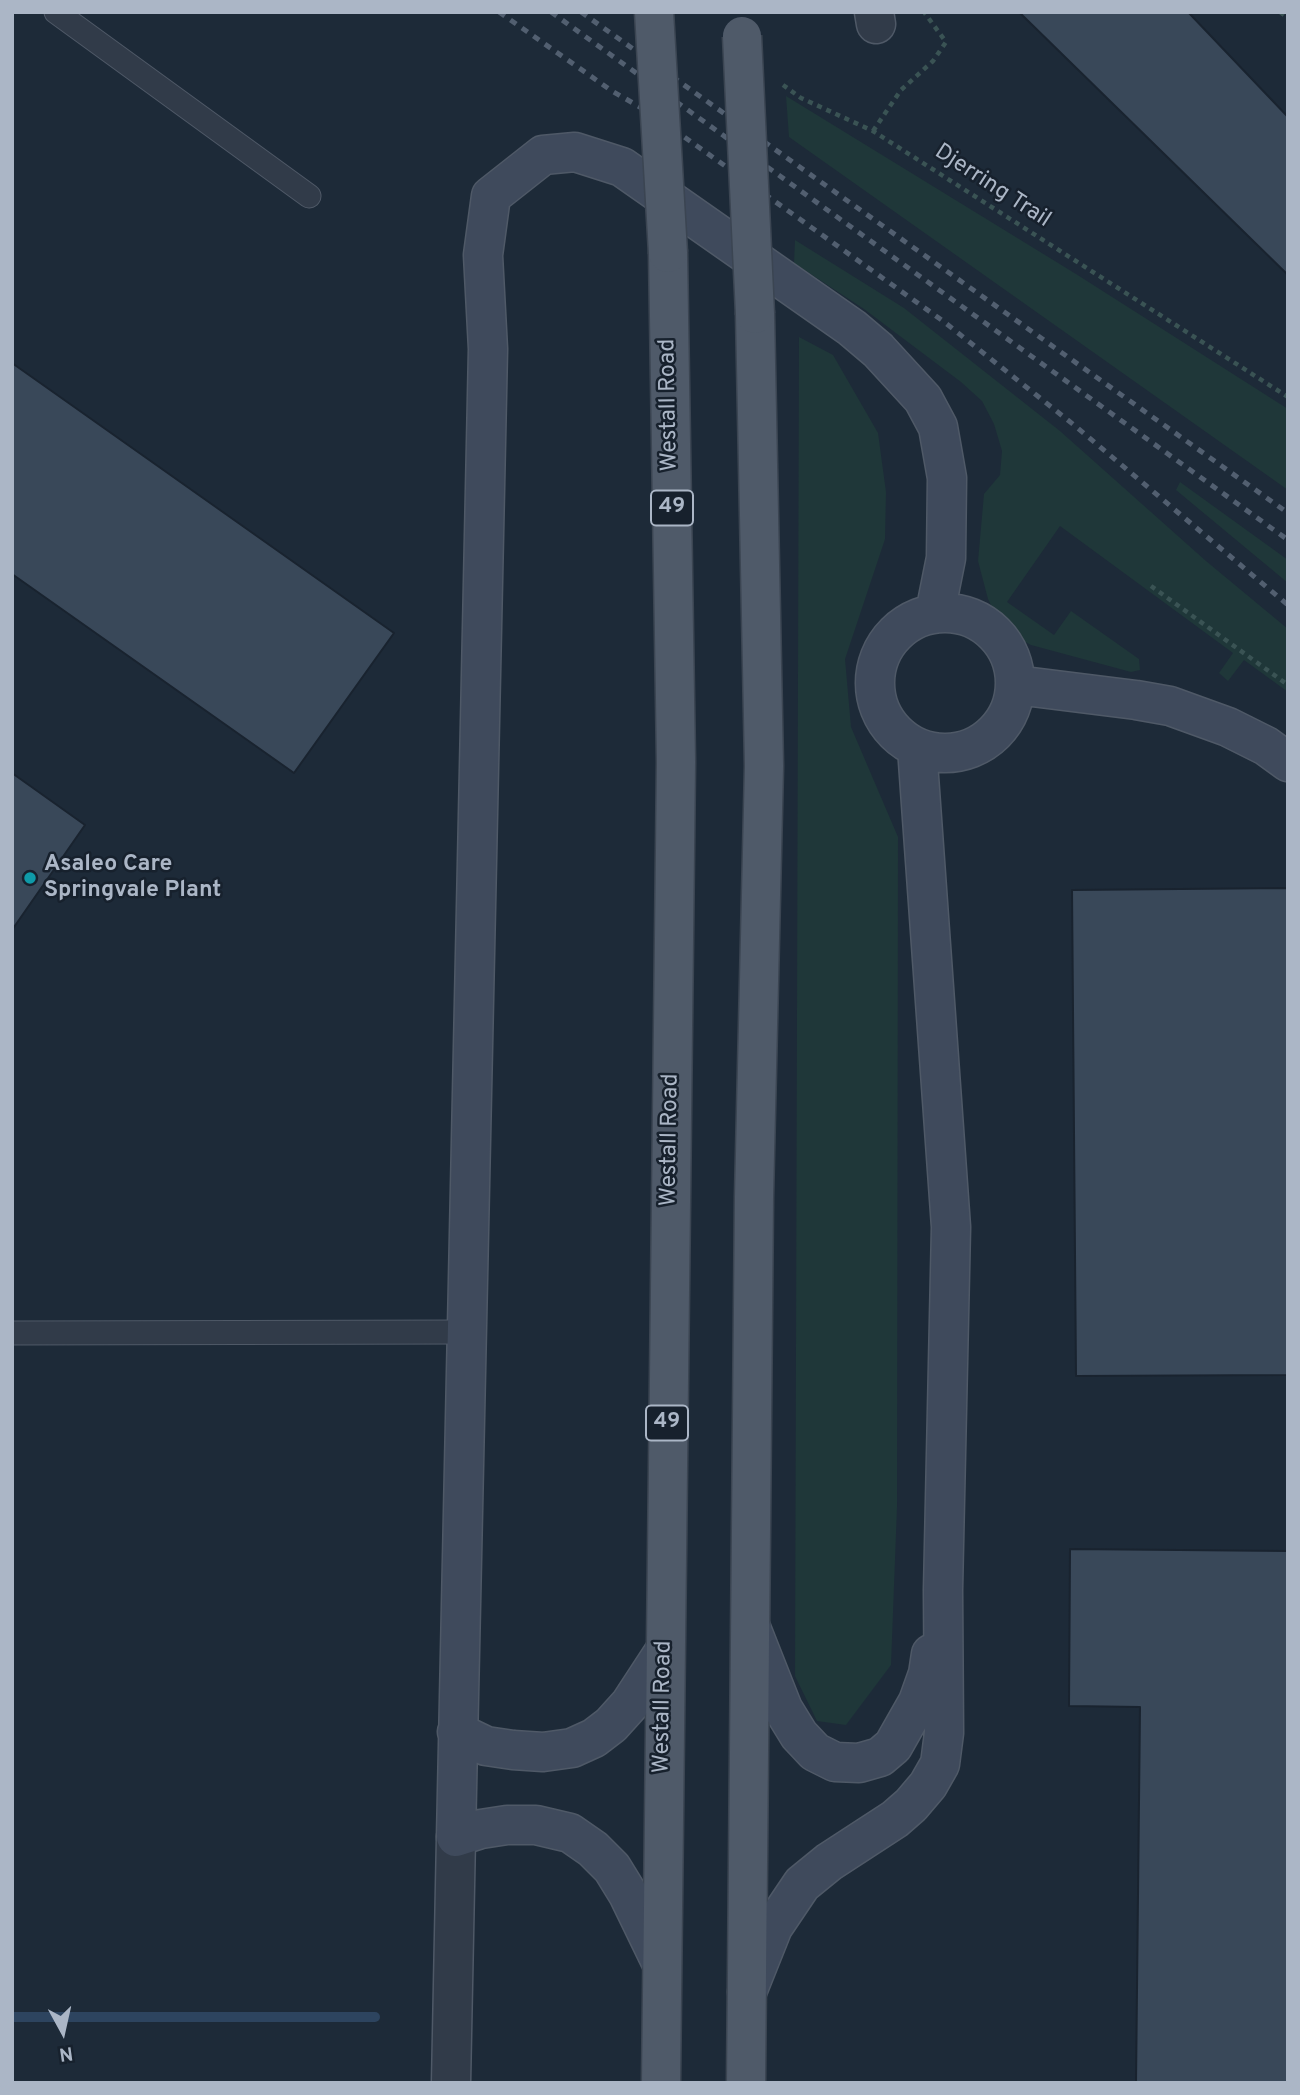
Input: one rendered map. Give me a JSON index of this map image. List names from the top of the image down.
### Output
{
  "streets": {
    "main road": ["Westall Road", "49"],
    "path": ["Djerring Trail"]
  },
  "places": ["Asaleo Care Springvale Plant"],
  "north": "bottom"
}
